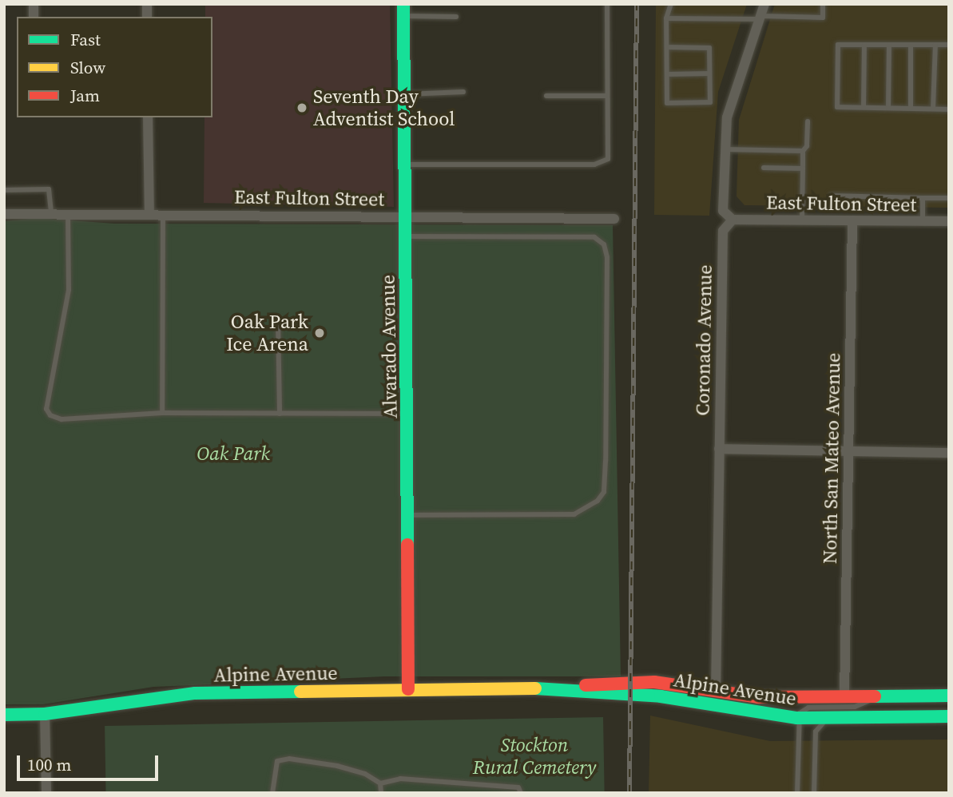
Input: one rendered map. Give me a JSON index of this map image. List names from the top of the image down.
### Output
{
  "streets": {
    "street": [
      "East Fulton Street",
      "Coronado Avenue",
      "Alvarado Avenue",
      "North San Mateo Avenue",
      "Alpine Avenue"
    ]
  },
  "crossings": [
    ["East Fulton Street", "Coronado Avenue"],
    ["East Fulton Street", "Alvarado Avenue"],
    ["East Fulton Street", "North San Mateo Avenue"],
    ["Coronado Avenue", "Alpine Avenue"],
    ["Alvarado Avenue", "Alpine Avenue"],
    ["North San Mateo Avenue", "Alpine Avenue"]
  ],
  "parks": ["Oak Park", "Stockton Rural Cemetery"],
  "places": ["Seventh Day Adventist School", "Oak Park Ice Arena"],
  "legend": ["Fast", "Slow", "Jam"],
  "scale_bar": "100 m"
}
